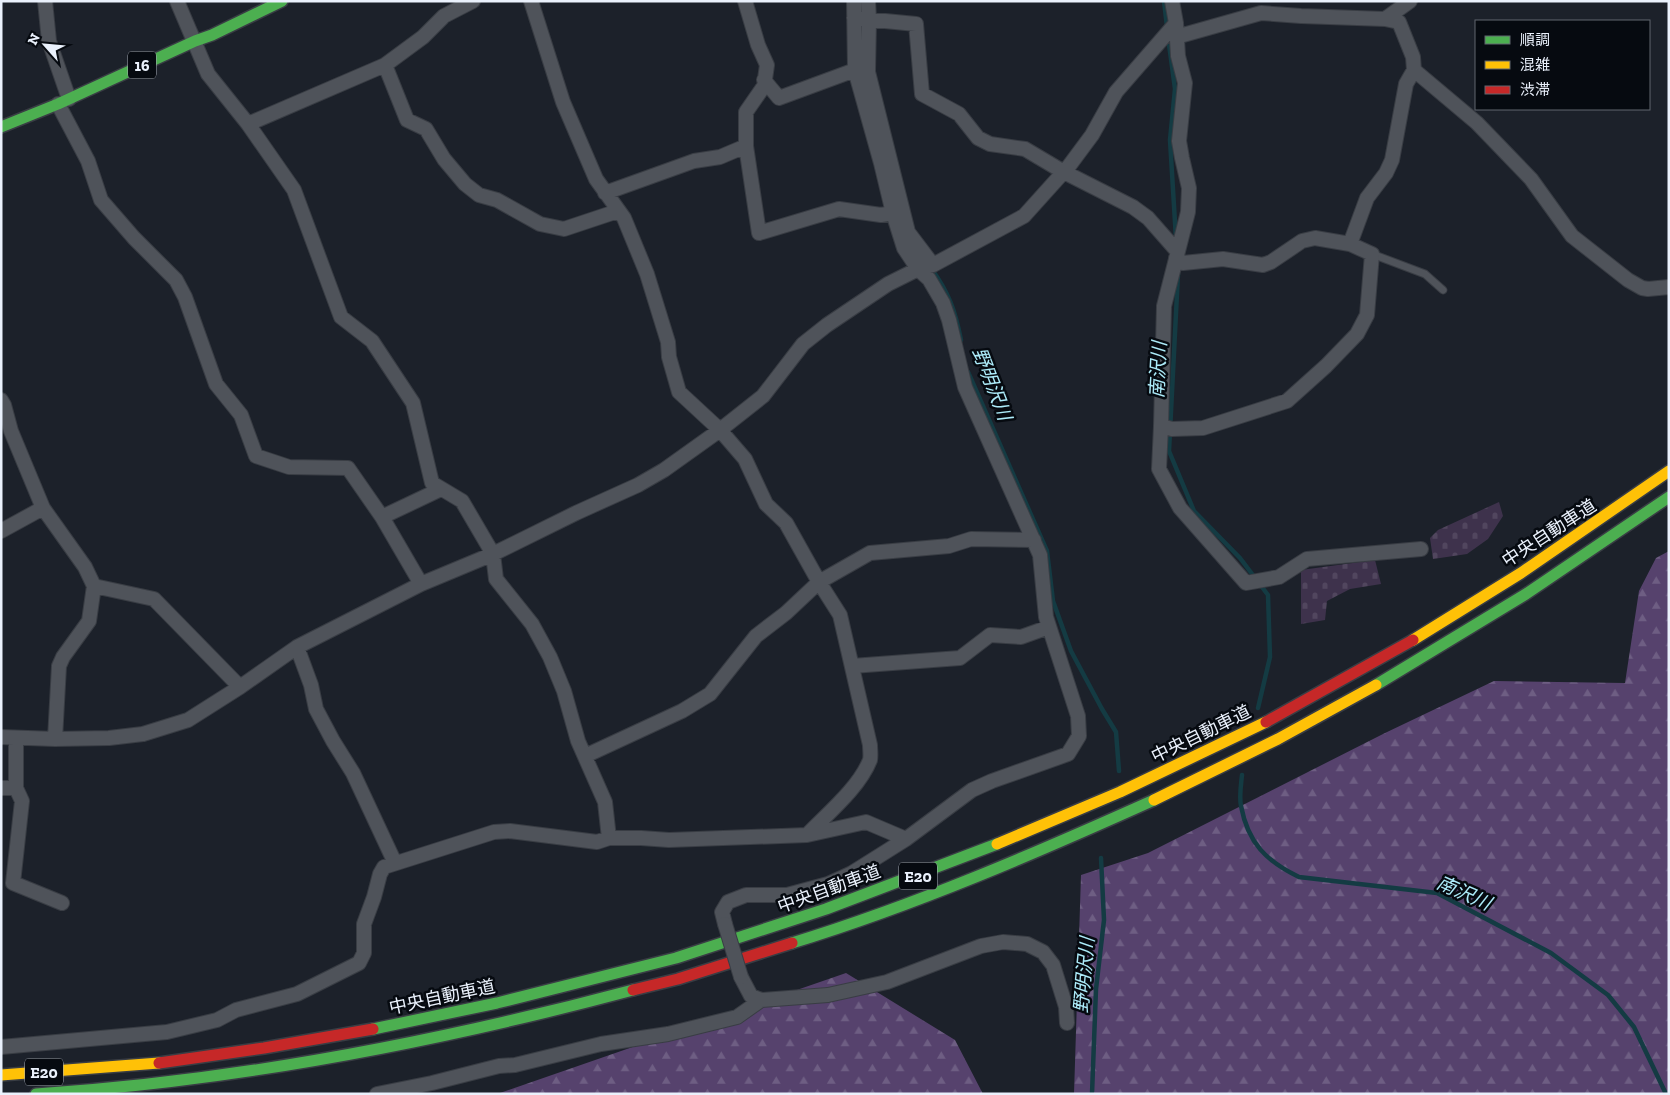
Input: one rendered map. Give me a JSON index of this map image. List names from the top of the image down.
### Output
{
  "streets": {
    "main road": ["16", "中央自動車道", "E20"]
  },
  "water": ["南沢川", "野明沢川"],
  "legend": ["順調", "混雑", "渋滞"],
  "north": "top left"
}
